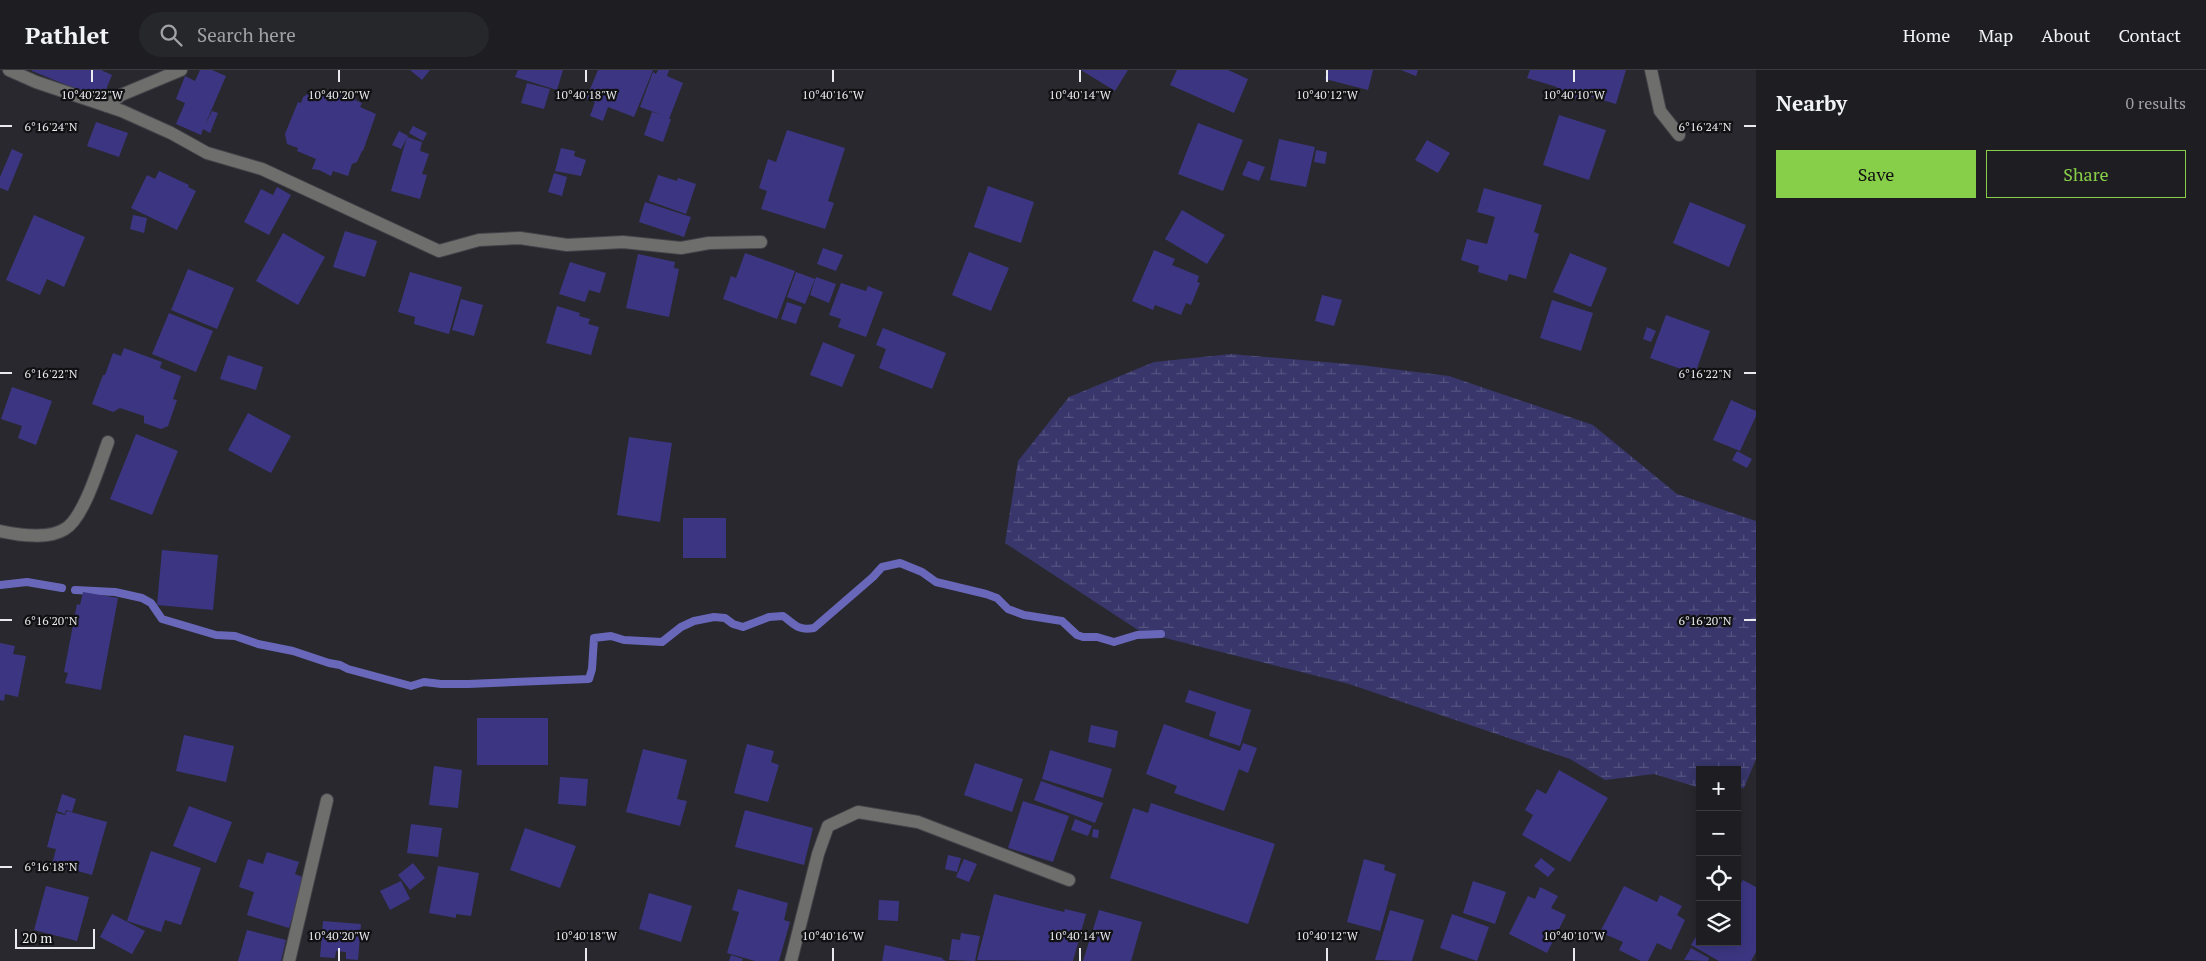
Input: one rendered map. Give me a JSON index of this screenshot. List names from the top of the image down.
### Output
{
  "scale_bar": "20 m",
  "page": {
    "header": "Pathlet",
    "search": "Search here",
    "nav": [
      "Home",
      "Map",
      "About",
      "Contact"
    ],
    "heading": ["Nearby", "0 results"],
    "buttons": ["Save", "Share"],
    "map_buttons": ["+", "−"],
    "scale": "20 m"
  },
  "coordinates": [
    "10°40'22\"W",
    "10°40'20\"W",
    "10°40'18\"W",
    "10°40'16\"W",
    "10°40'14\"W",
    "10°40'12\"W",
    "10°40'10\"W",
    "6°16'24\"N",
    "6°16'22\"N",
    "6°16'20\"N",
    "6°16'18\"N"
  ]
}
